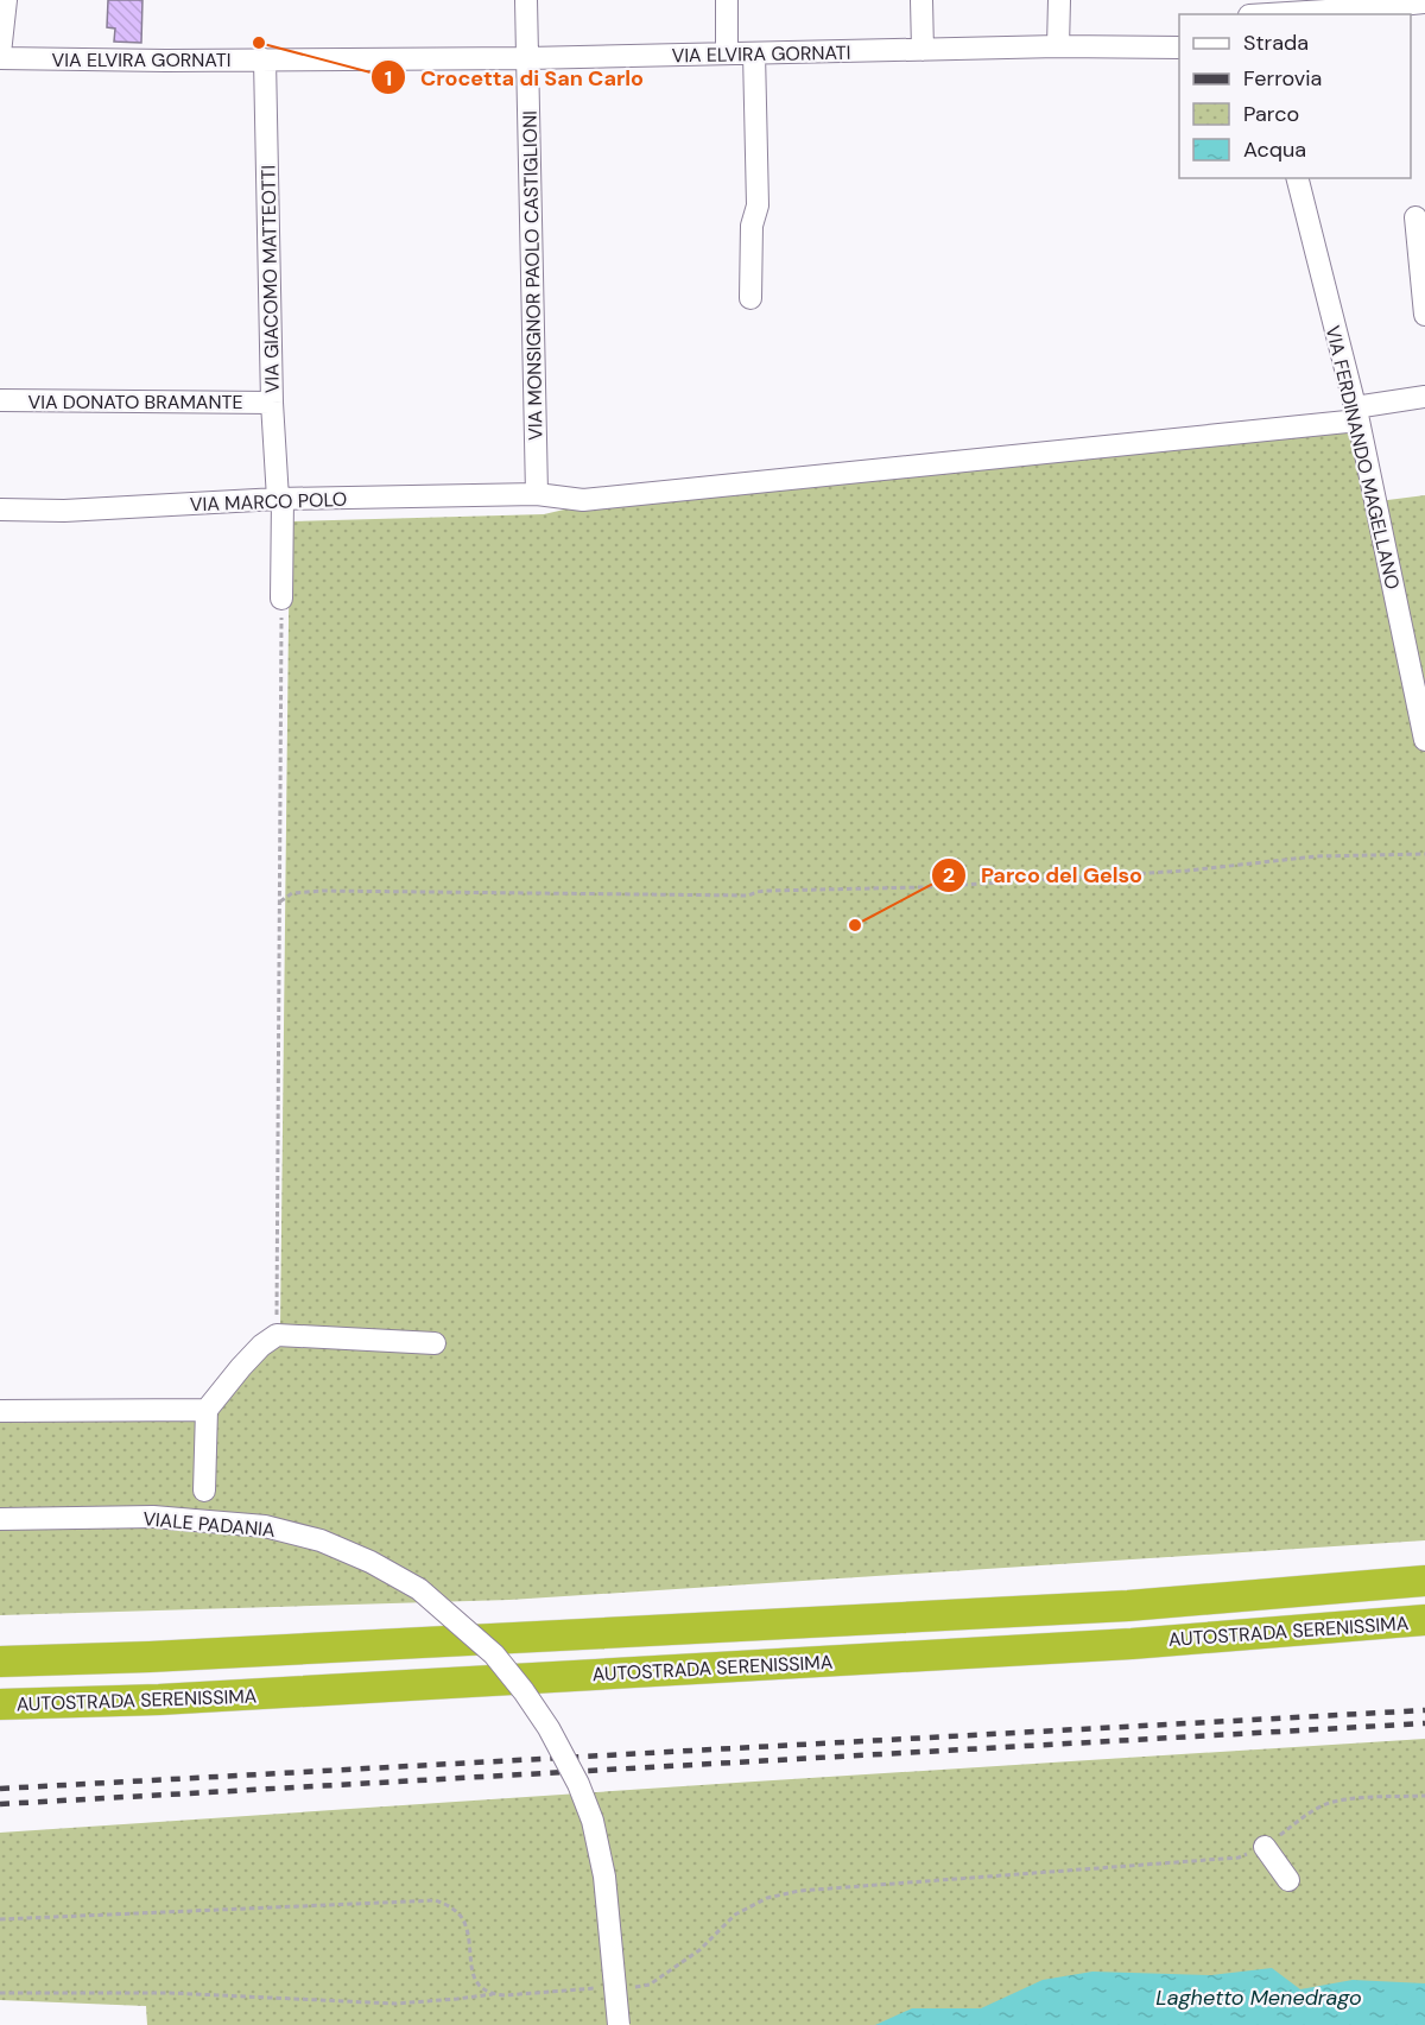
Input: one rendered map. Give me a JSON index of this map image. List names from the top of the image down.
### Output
{
  "streets": {
    "highway": ["AUTOSTRADA SERENISSIMA"],
    "street": [
      "VIA ELVIRA GORNATI",
      "VIA MONSIGNOR PAOLO CASTIGLIONI",
      "VIA GIACOMO MATTEOTTI",
      "VIA DONATO BRAMANTE",
      "VIA FERDINANDO MAGELLANO",
      "VIA MARCO POLO",
      "VIALE PADANIA"
    ]
  },
  "crossings": [
    ["VIA ELVIRA GORNATI", "VIA MONSIGNOR PAOLO CASTIGLIONI"],
    ["VIA ELVIRA GORNATI", "VIA GIACOMO MATTEOTTI"],
    ["VIA MONSIGNOR PAOLO CASTIGLIONI", "VIA MARCO POLO"],
    ["VIA GIACOMO MATTEOTTI", "VIA DONATO BRAMANTE"],
    ["VIA GIACOMO MATTEOTTI", "VIA MARCO POLO"],
    ["VIA FERDINANDO MAGELLANO", "VIA MARCO POLO"]
  ],
  "water": ["Laghetto Menedrago"],
  "places": ["Crocetta di San Carlo", "Parco del Gelso"],
  "legend": [
    "Strada",
    "Ferrovia",
    "Parco",
    "Acqua"
  ]
}
